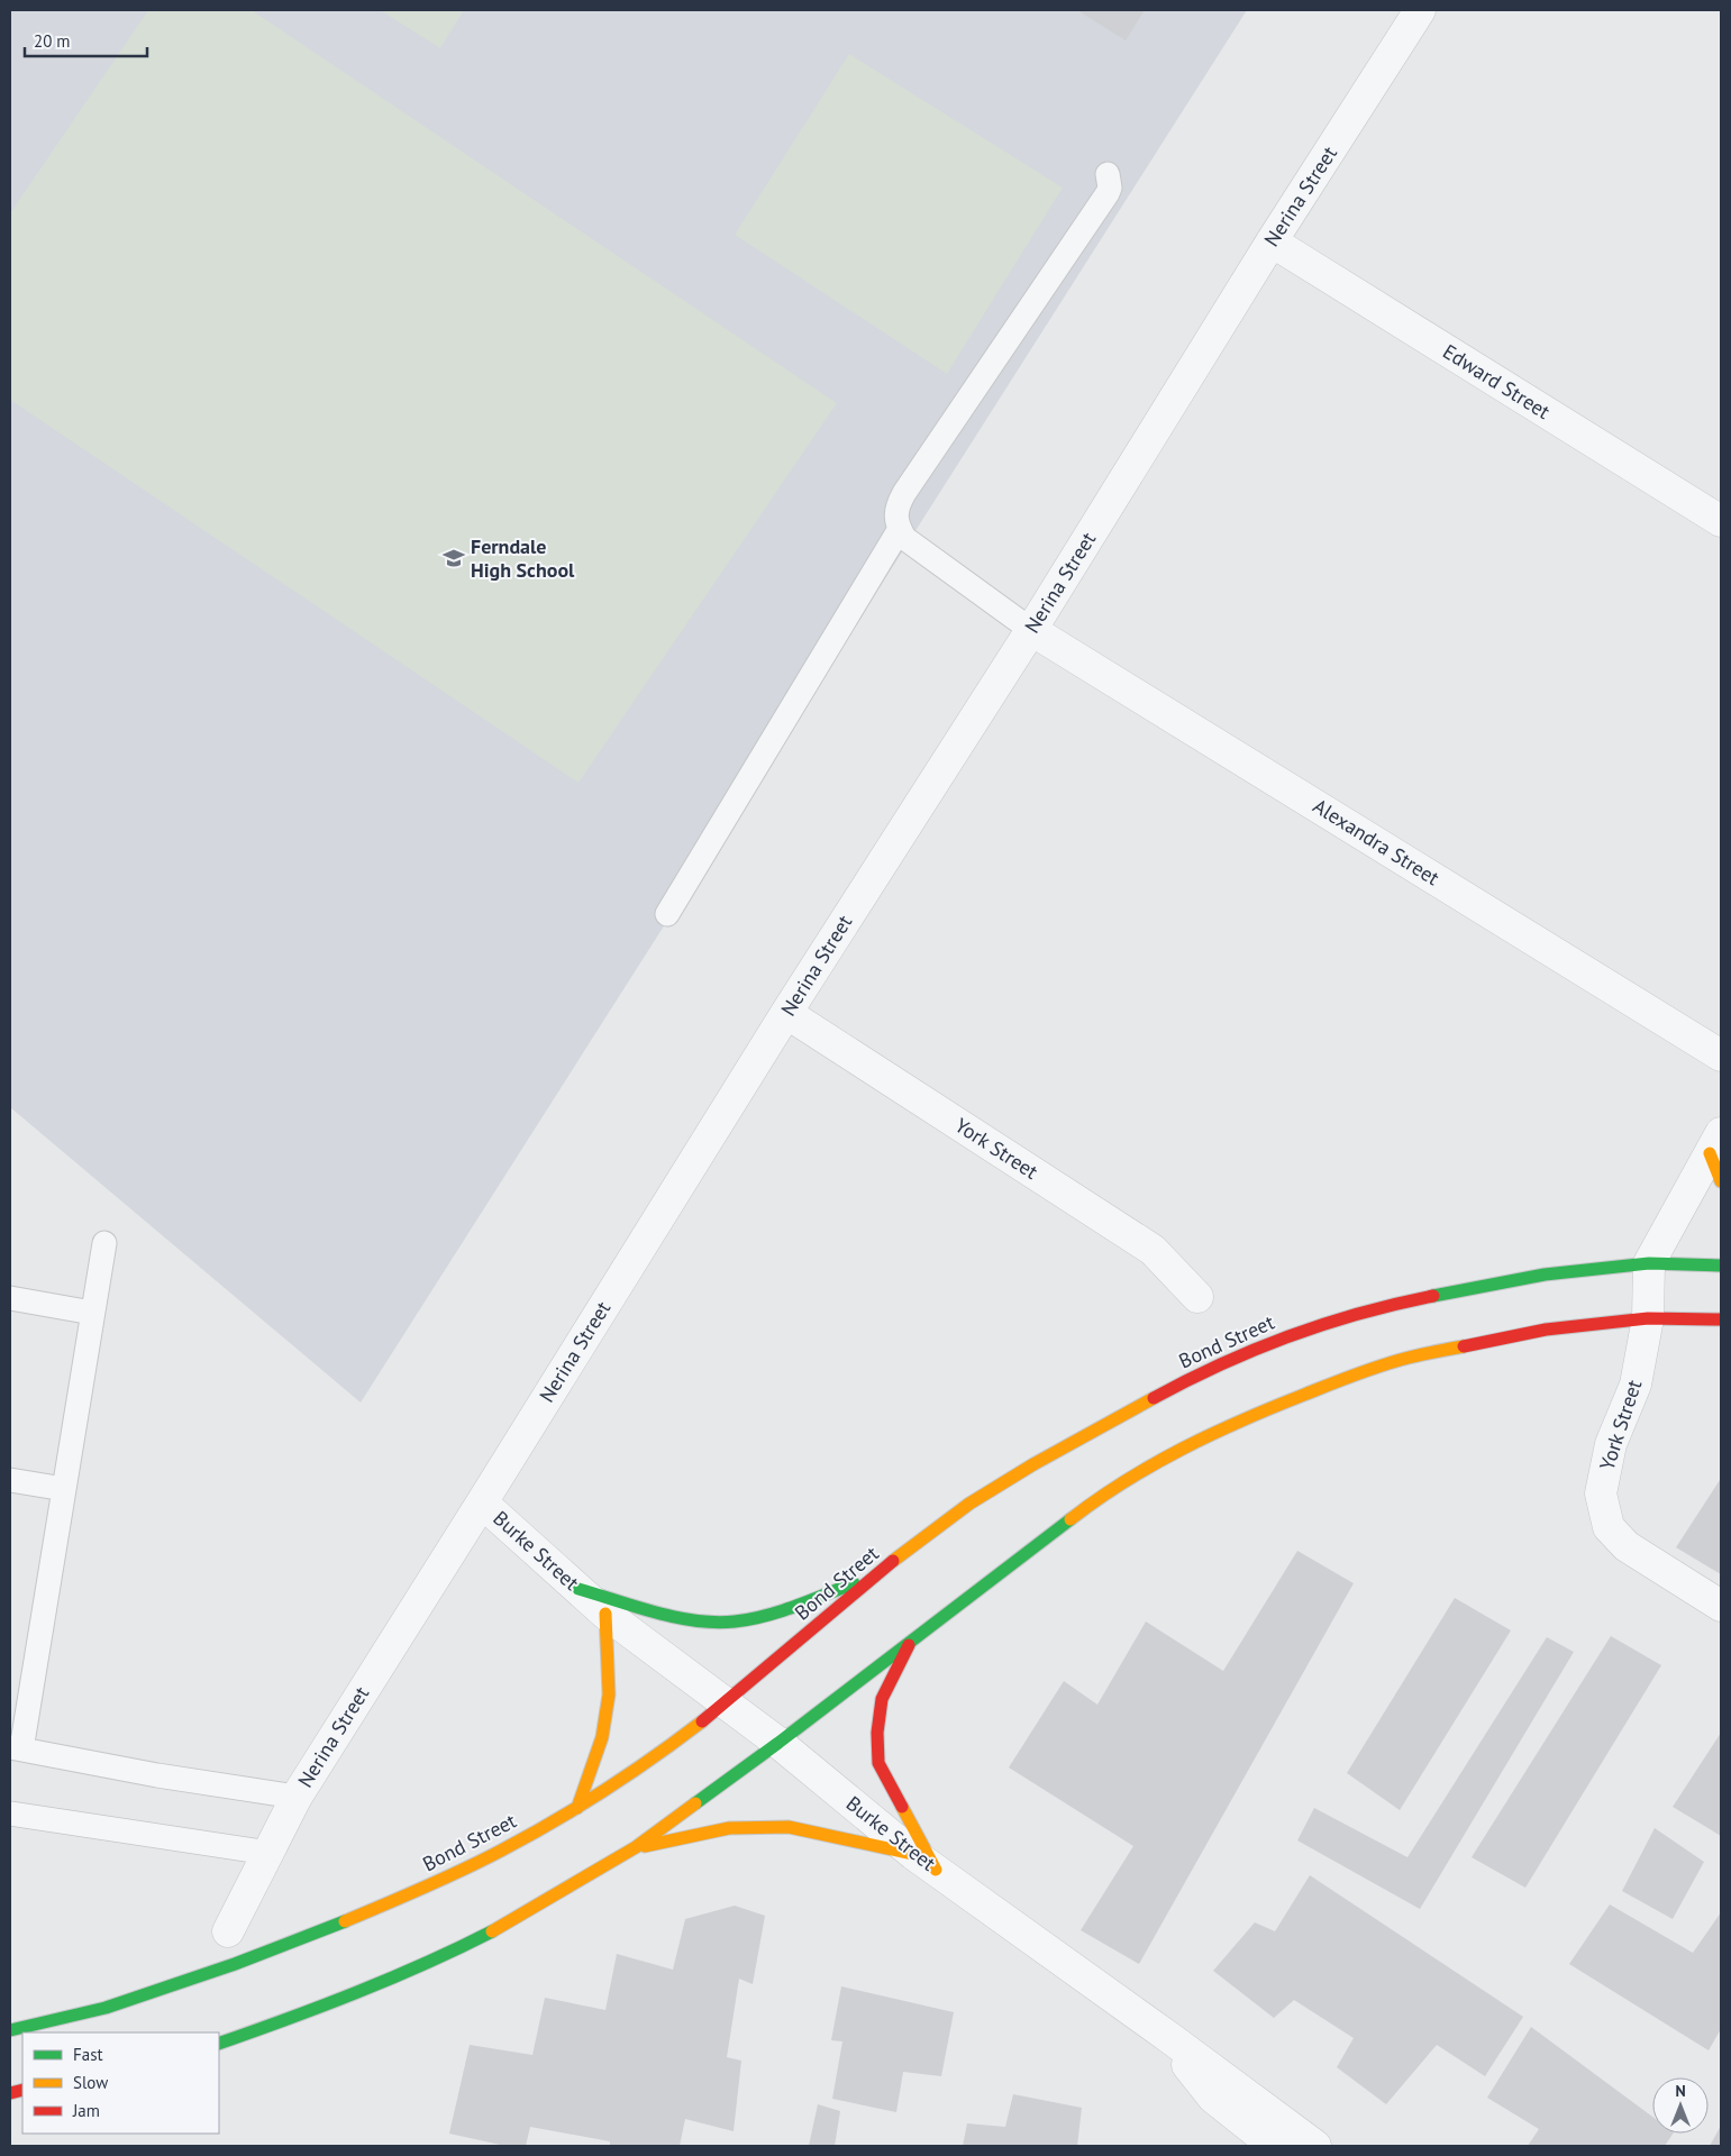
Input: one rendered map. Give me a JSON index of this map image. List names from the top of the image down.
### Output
{
  "streets": {
    "street": [
      "Nerina Street",
      "Edward Street",
      "Alexandra Street",
      "York Street",
      "Bond Street",
      "Burke Street"
    ]
  },
  "crossings": [
    ["Nerina Street", "Edward Street"],
    ["Nerina Street", "Alexandra Street"],
    ["Nerina Street", "York Street"],
    ["Nerina Street", "Burke Street"],
    ["Bond Street", "Burke Street"]
  ],
  "places": {
    "school or university": ["Ferndale High School"]
  },
  "legend": ["Fast", "Slow", "Jam"],
  "scale_bar": "20 m",
  "north": "top"
}
